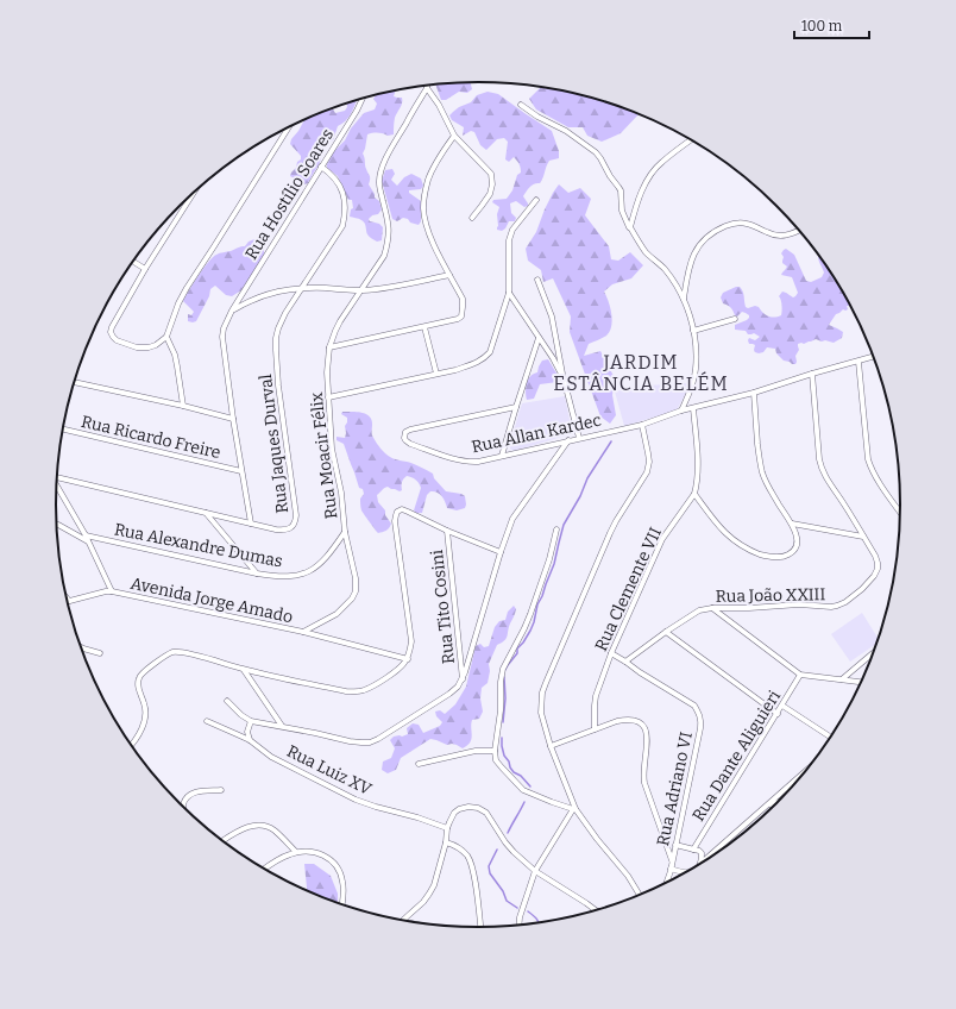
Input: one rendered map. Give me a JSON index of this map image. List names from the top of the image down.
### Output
{
  "streets": {
    "street": [
      "Rua Hostílio Soares",
      "Rua Allan Kardec",
      "Rua Ricardo Freire",
      "Rua Jaques Durval",
      "Rua Moacir Félix",
      "Rua Alexandre Dumas",
      "Rua Clemente VII",
      "Rua João XXIII",
      "Avenida Jorge Amado",
      "Rua Tito Cosini",
      "Rua Dante Aliguieri",
      "Rua Luiz XV",
      "Rua Adriano VI"
    ]
  },
  "crossings": [
    ["Rua Hostílio Soares", "Rua Ricardo Freire"],
    ["Rua Hostílio Soares", "Rua Jaques Durval"],
    ["Rua Allan Kardec", "Rua Clemente VII"],
    ["Rua Allan Kardec", "Rua João XXIII"],
    ["Rua Moacir Félix", "Rua Alexandre Dumas"],
    ["Rua Moacir Félix", "Avenida Jorge Amado"],
    ["Rua Alexandre Dumas", "Avenida Jorge Amado"],
    ["Rua Clemente VII", "Rua Adriano VI"],
    ["Rua João XXIII", "Rua Adriano VI"]
  ],
  "districts": ["JARDIM ESTÂNCIA BELÉM"],
  "scale_bar": "100 m"
}
